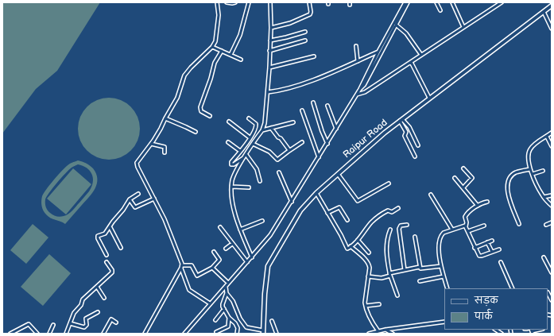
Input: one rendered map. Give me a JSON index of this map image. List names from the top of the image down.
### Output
{
  "streets": {
    "main road": ["Raipur Road"]
  },
  "legend": ["सड़क", "पार्क"]
}
